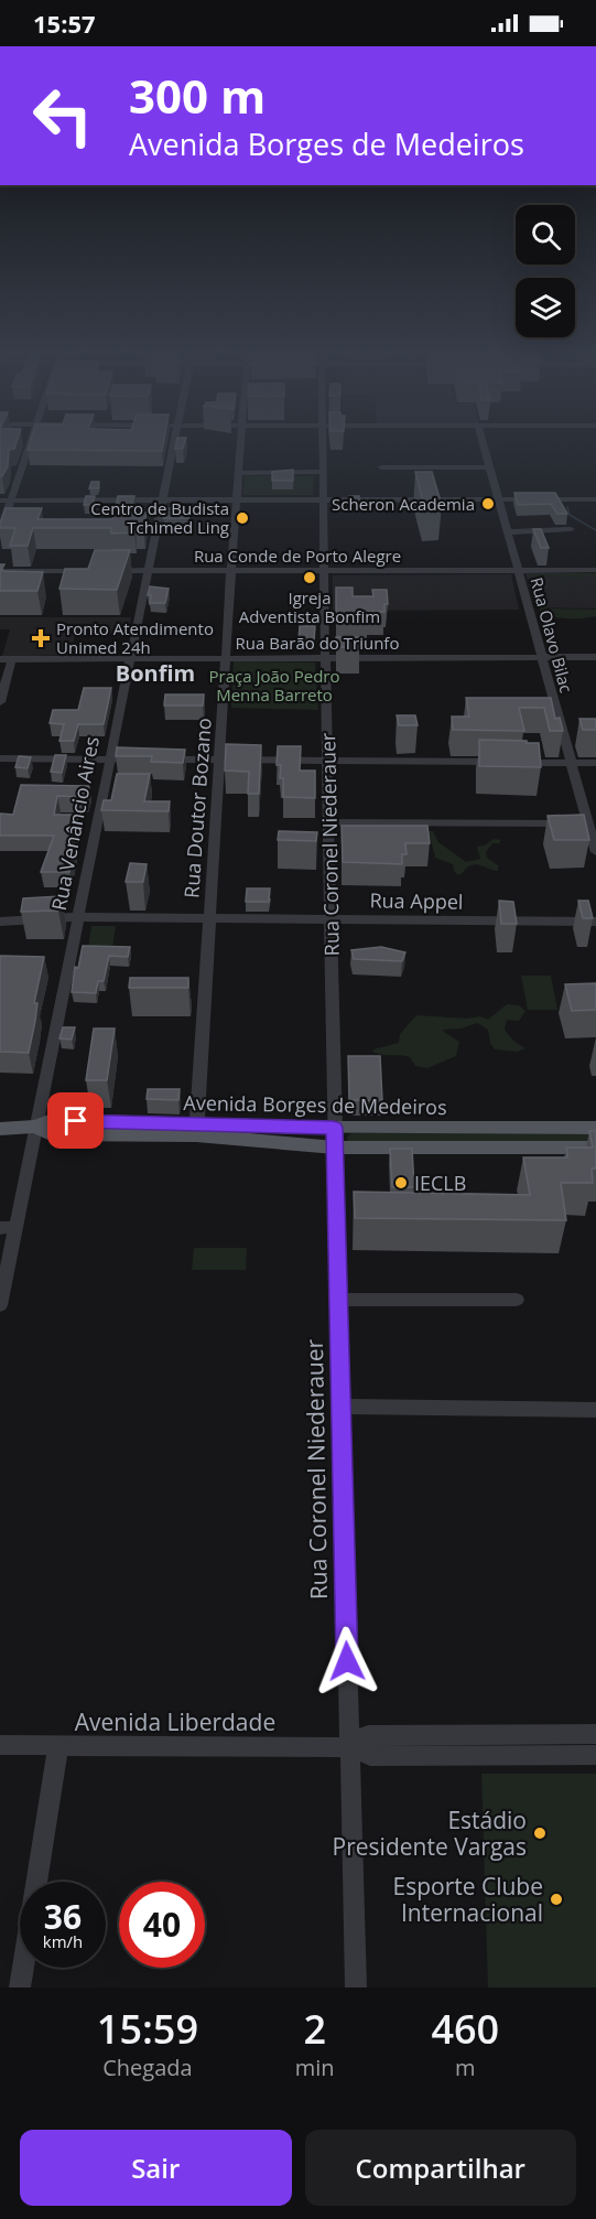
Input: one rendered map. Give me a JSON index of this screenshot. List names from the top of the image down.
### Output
{
  "streets": {
    "main road": ["Avenida Borges de Medeiros"],
    "street": [
      "Rua Conde de Porto Alegre",
      "Rua Olavo Bilac",
      "Rua Barão do Triunfo",
      "Rua Doutor Bozano",
      "Rua Venâncio Aires",
      "Rua Coronel Niederauer",
      "Rua Appel",
      "Avenida Liberdade"
    ]
  },
  "crossings": [
    ["Rua Conde de Porto Alegre", "Rua Olavo Bilac"],
    ["Rua Conde de Porto Alegre", "Rua Doutor Bozano"],
    ["Rua Conde de Porto Alegre", "Rua Venâncio Aires"],
    ["Rua Conde de Porto Alegre", "Rua Coronel Niederauer"],
    ["Rua Olavo Bilac", "Rua Barão do Triunfo"],
    ["Rua Barão do Triunfo", "Rua Doutor Bozano"],
    ["Rua Barão do Triunfo", "Rua Venâncio Aires"],
    ["Rua Barão do Triunfo", "Rua Coronel Niederauer"],
    ["Rua Doutor Bozano", "Rua Appel"],
    ["Rua Doutor Bozano", "Avenida Borges de Medeiros"],
    ["Rua Venâncio Aires", "Rua Appel"],
    ["Rua Venâncio Aires", "Avenida Borges de Medeiros"],
    ["Rua Coronel Niederauer", "Rua Appel"],
    ["Rua Coronel Niederauer", "Avenida Borges de Medeiros"],
    ["Rua Coronel Niederauer", "Avenida Liberdade"]
  ],
  "districts": ["Bonfim"],
  "parks": ["Praça João Pedro Menna Barreto"],
  "places": {
    "other": [
      "Scheron Academia",
      "Centro de Budista Tchimed Ling",
      "Igreja Adventista Bonfim",
      "IECLB",
      "Estádio Presidente Vargas",
      "Esporte Clube Internacional"
    ],
    "health": ["Pronto Atendimento Unimed 24h"]
  },
  "page": {
    "status": "15:57",
    "turn": ["300 m", "Avenida Borges de Medeiros"],
    "speed": "36 km/h",
    "limit": "40",
    "eta": [
      "15:59",
      "Chegada",
      "2",
      "min",
      "460",
      "m"
    ],
    "buttons": ["Sair", "Compartilhar"]
  }
}
